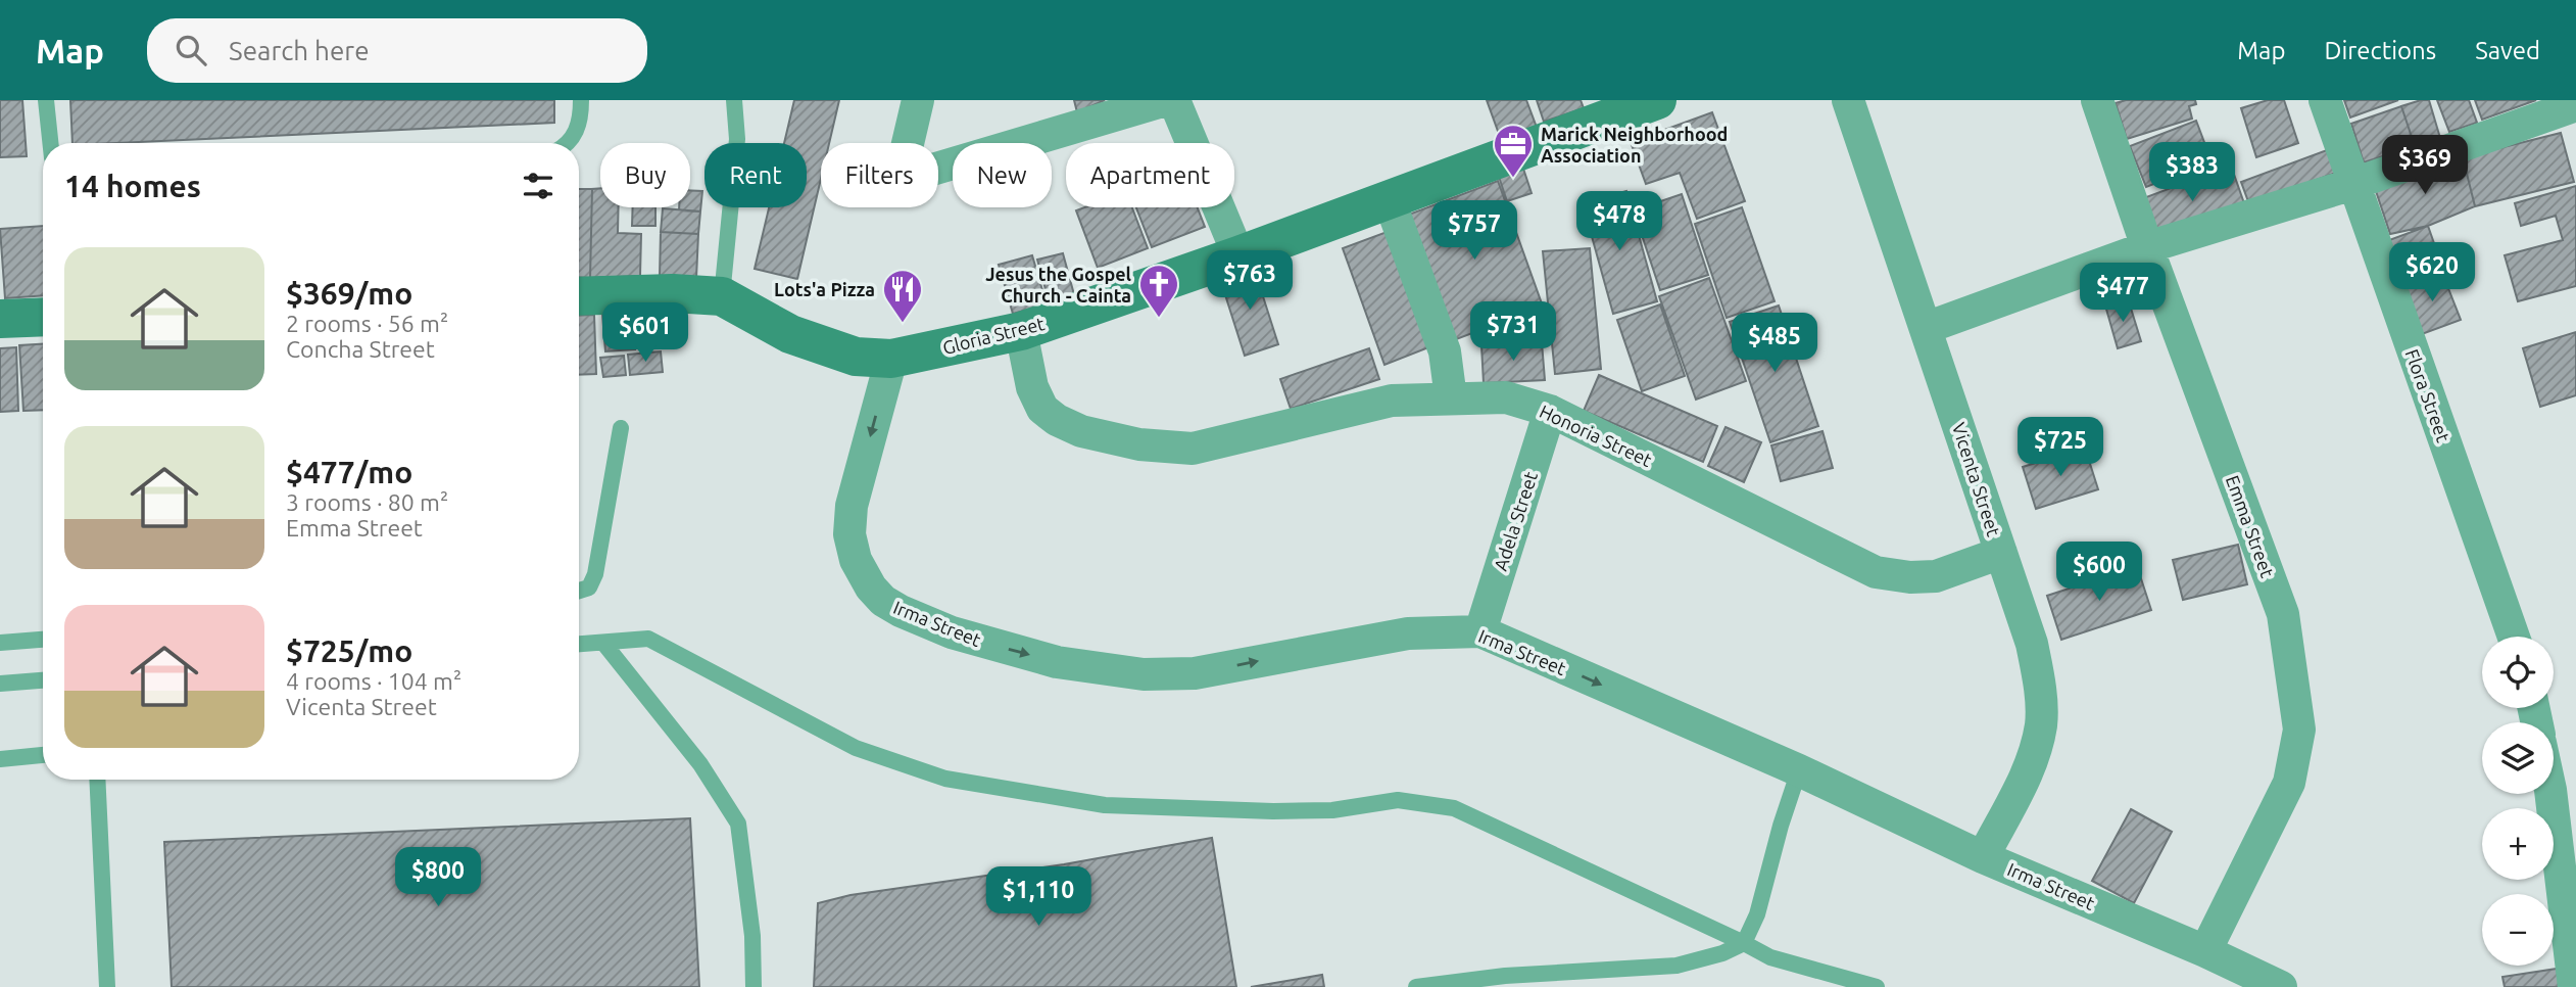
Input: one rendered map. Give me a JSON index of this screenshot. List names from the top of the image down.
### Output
{
  "streets": {
    "street": [
      "Gloria Street",
      "Flora Street",
      "Honoria Street",
      "Vicenta Street",
      "Adela Street",
      "Emma Street",
      "Irma Street"
    ]
  },
  "crossings": [
    ["Gloria Street", "Honoria Street"],
    ["Gloria Street", "Irma Street"],
    ["Honoria Street", "Vicenta Street"],
    ["Honoria Street", "Adela Street"],
    ["Vicenta Street", "Irma Street"],
    ["Adela Street", "Irma Street"],
    ["Emma Street", "Irma Street"]
  ],
  "one_way": ["Irma Street"],
  "places": {
    "office": ["Marick Neighborhood Association"],
    "church": ["Jesus the Gospel Church - Cainta"],
    "restaurant": ["Lots'a Pizza"]
  },
  "page": {
    "header": "Map",
    "search": "Search here",
    "nav": ["Map", "Directions", "Saved"],
    "price": [
      "$369",
      "$383",
      "$478",
      "$757",
      "$620",
      "$763",
      "$477",
      "$731",
      "$601",
      "$485",
      "$725",
      "$600",
      "$800",
      "$1,110"
    ],
    "chip": [
      "Buy",
      "Rent",
      "Filters",
      "New",
      "Apartment"
    ],
    "heading": "14 homes",
    "list": [
      {
        "name": "$369/mo",
        "note": "2 rooms · 56 m² · Concha Street"
      },
      {
        "name": "$477/mo",
        "note": "3 rooms · 80 m² · Emma Street"
      },
      {
        "name": "$725/mo",
        "note": "4 rooms · 104 m² · Vicenta Street"
      }
    ],
    "map_buttons": ["+", "−"]
  }
}
